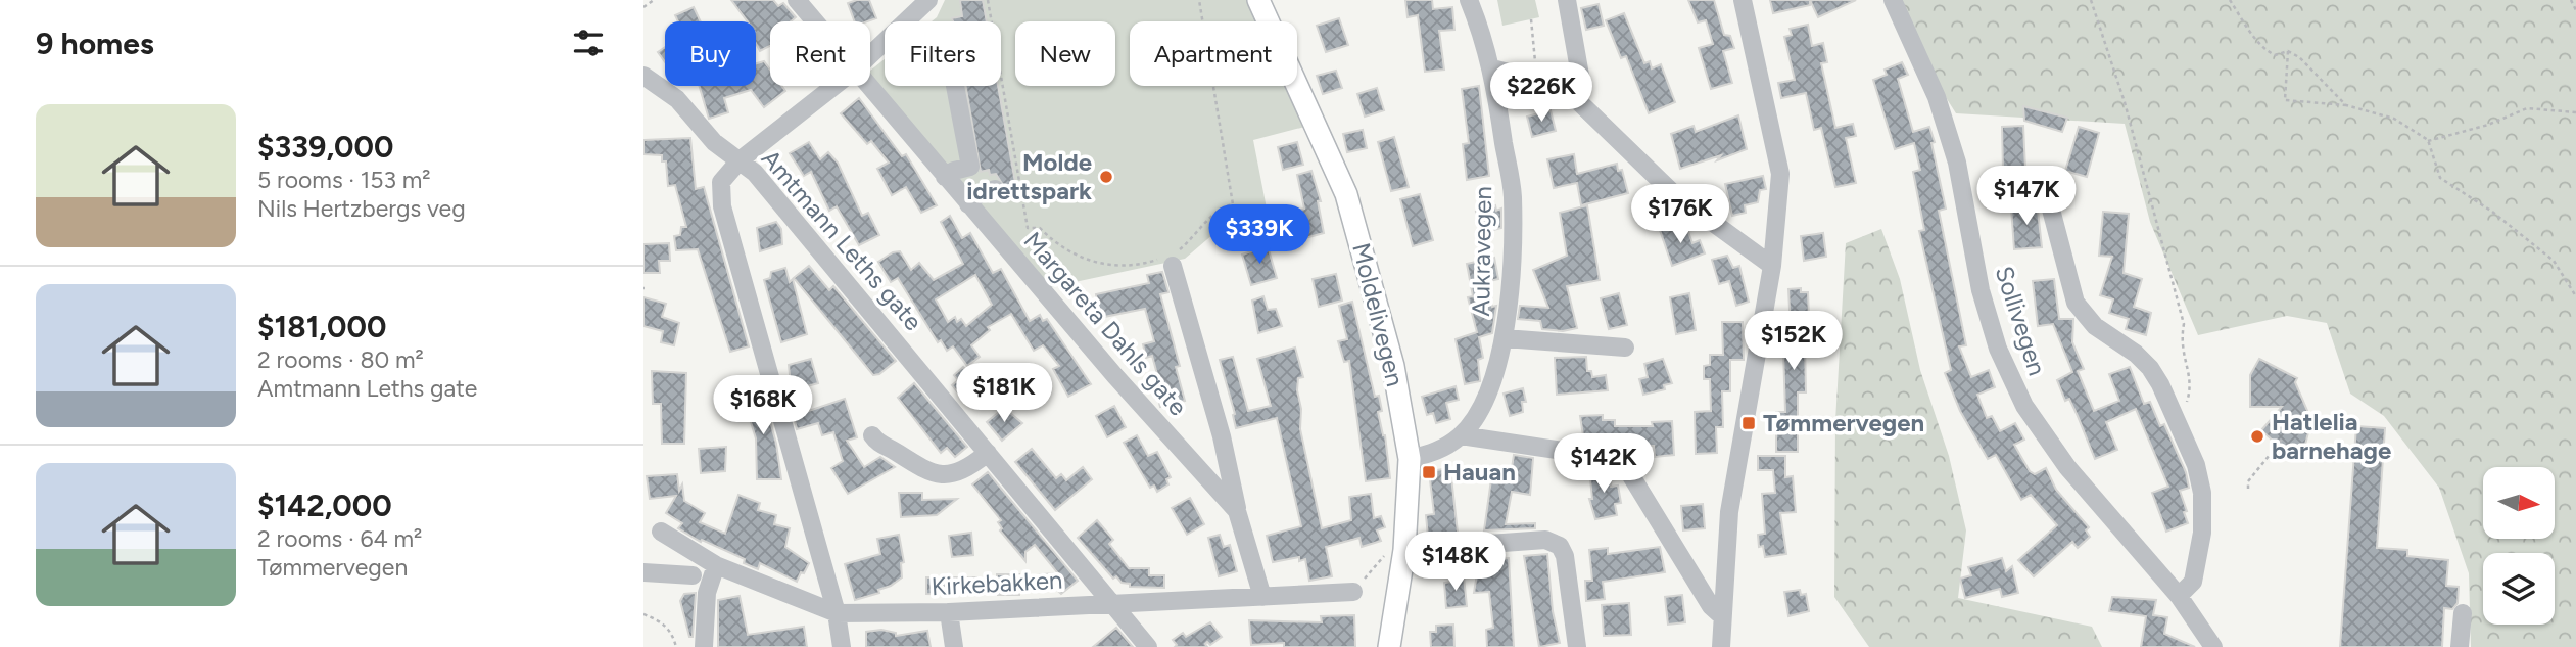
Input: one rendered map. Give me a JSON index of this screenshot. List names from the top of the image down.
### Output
{
  "streets": {
    "main road": ["Moldelivegen"],
    "street": [
      "Amtmann Leths gate",
      "Aukravegen",
      "Sollivegen",
      "Margareta Dahls gate",
      "Kirkebakken"
    ]
  },
  "crossings": [
    ["Amtmann Leths gate", "Kirkebakken"],
    ["Aukravegen", "Moldelivegen"],
    ["Margareta Dahls gate", "Kirkebakken"]
  ],
  "places": {
    "other": ["Molde idrettspark", "Hatlelia barnehage"],
    "transit": ["Tømmervegen", "Hauan"]
  },
  "north": "right",
  "page": {
    "heading": "9 homes",
    "chip": [
      "Buy",
      "Rent",
      "Filters",
      "New",
      "Apartment"
    ],
    "price": [
      "$226K",
      "$147K",
      "$176K",
      "$339K",
      "$152K",
      "$181K",
      "$168K",
      "$142K",
      "$148K"
    ],
    "list": [
      {
        "name": "$339,000",
        "note": "5 rooms · 153 m² · Nils Hertzbergs veg"
      },
      {
        "name": "$181,000",
        "note": "2 rooms · 80 m² · Amtmann Leths gate"
      },
      {
        "name": "$142,000",
        "note": "2 rooms · 64 m² · Tømmervegen"
      }
    ]
  }
}
